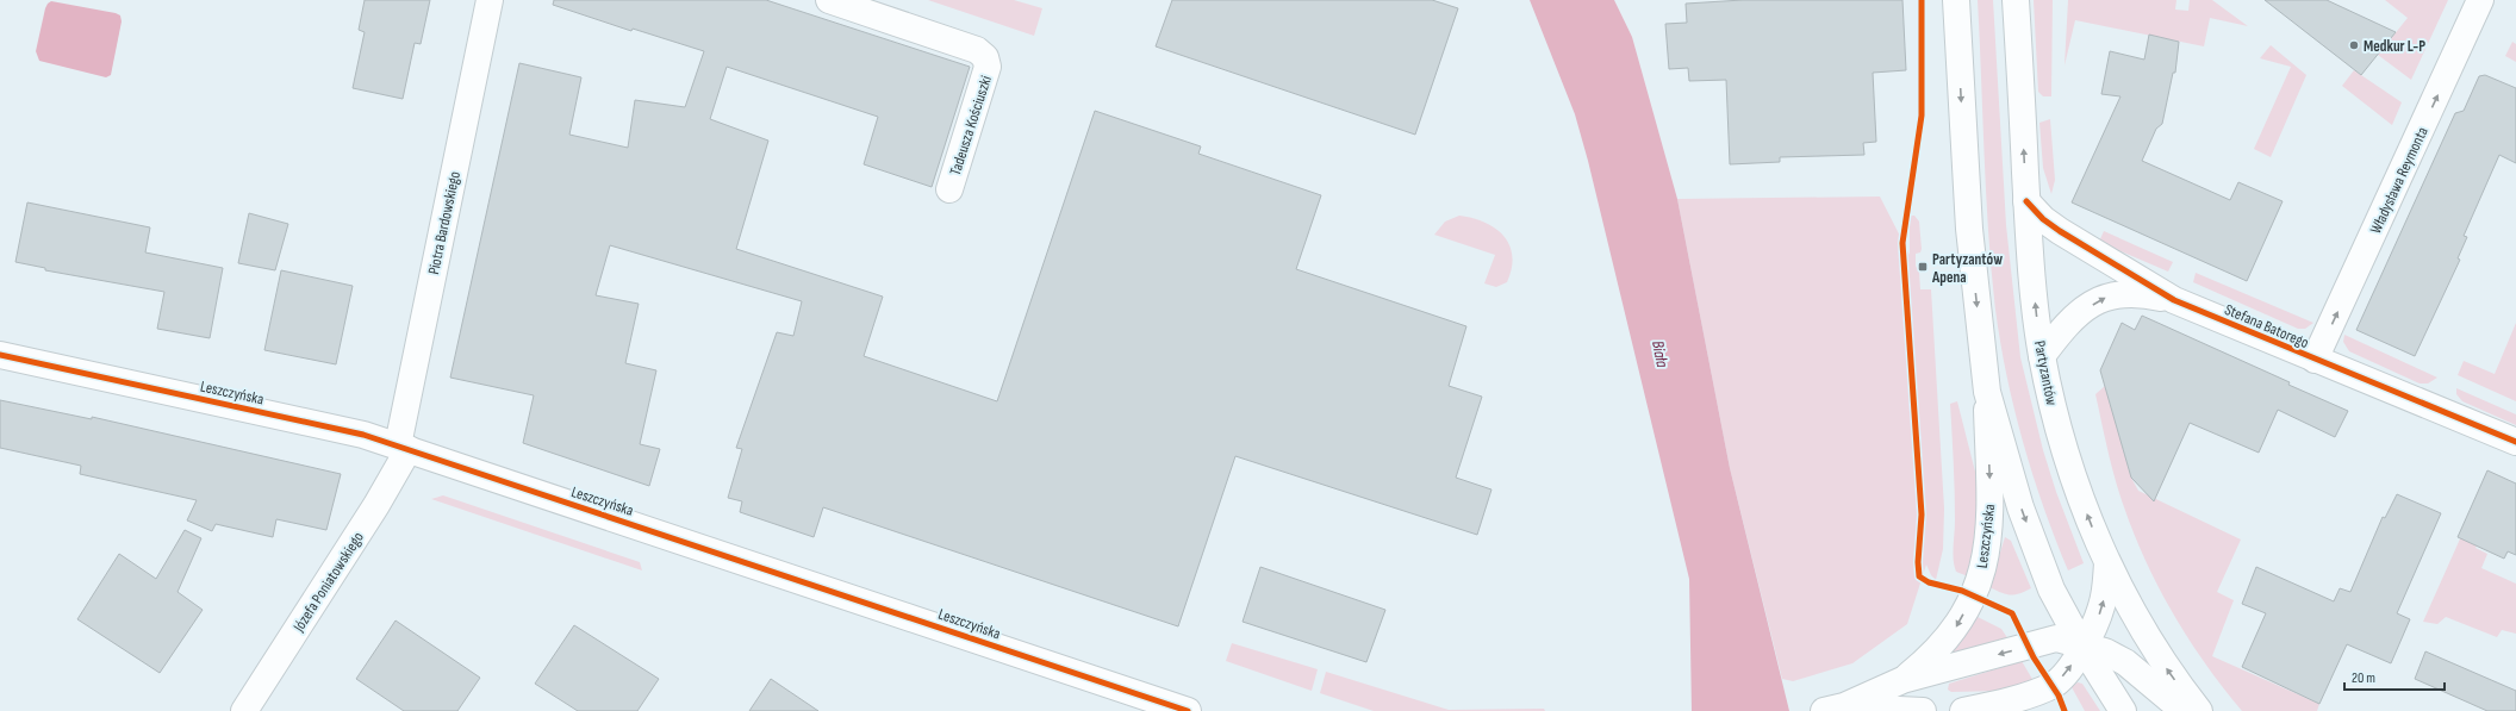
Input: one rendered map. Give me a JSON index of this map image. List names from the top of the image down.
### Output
{
  "streets": {
    "street": [
      "Tadeusza Kościuszki",
      "Władysława Reymonta",
      "Piotra Bardowskiego",
      "Stefana Batorego",
      "Partyzantów",
      "Leszczyńska",
      "Józefa Poniatowskiego"
    ]
  },
  "crossings": [
    ["Władysława Reymonta", "Stefana Batorego"],
    ["Piotra Bardowskiego", "Leszczyńska"],
    ["Piotra Bardowskiego", "Józefa Poniatowskiego"],
    ["Stefana Batorego", "Partyzantów"],
    ["Leszczyńska", "Józefa Poniatowskiego"]
  ],
  "one_way": ["Władysława Reymonta"],
  "water": ["Biała"],
  "places": {
    "other": ["Medkur L-P"],
    "transit": ["Partyzantów Apena"]
  },
  "scale_bar": "20 m"
}
